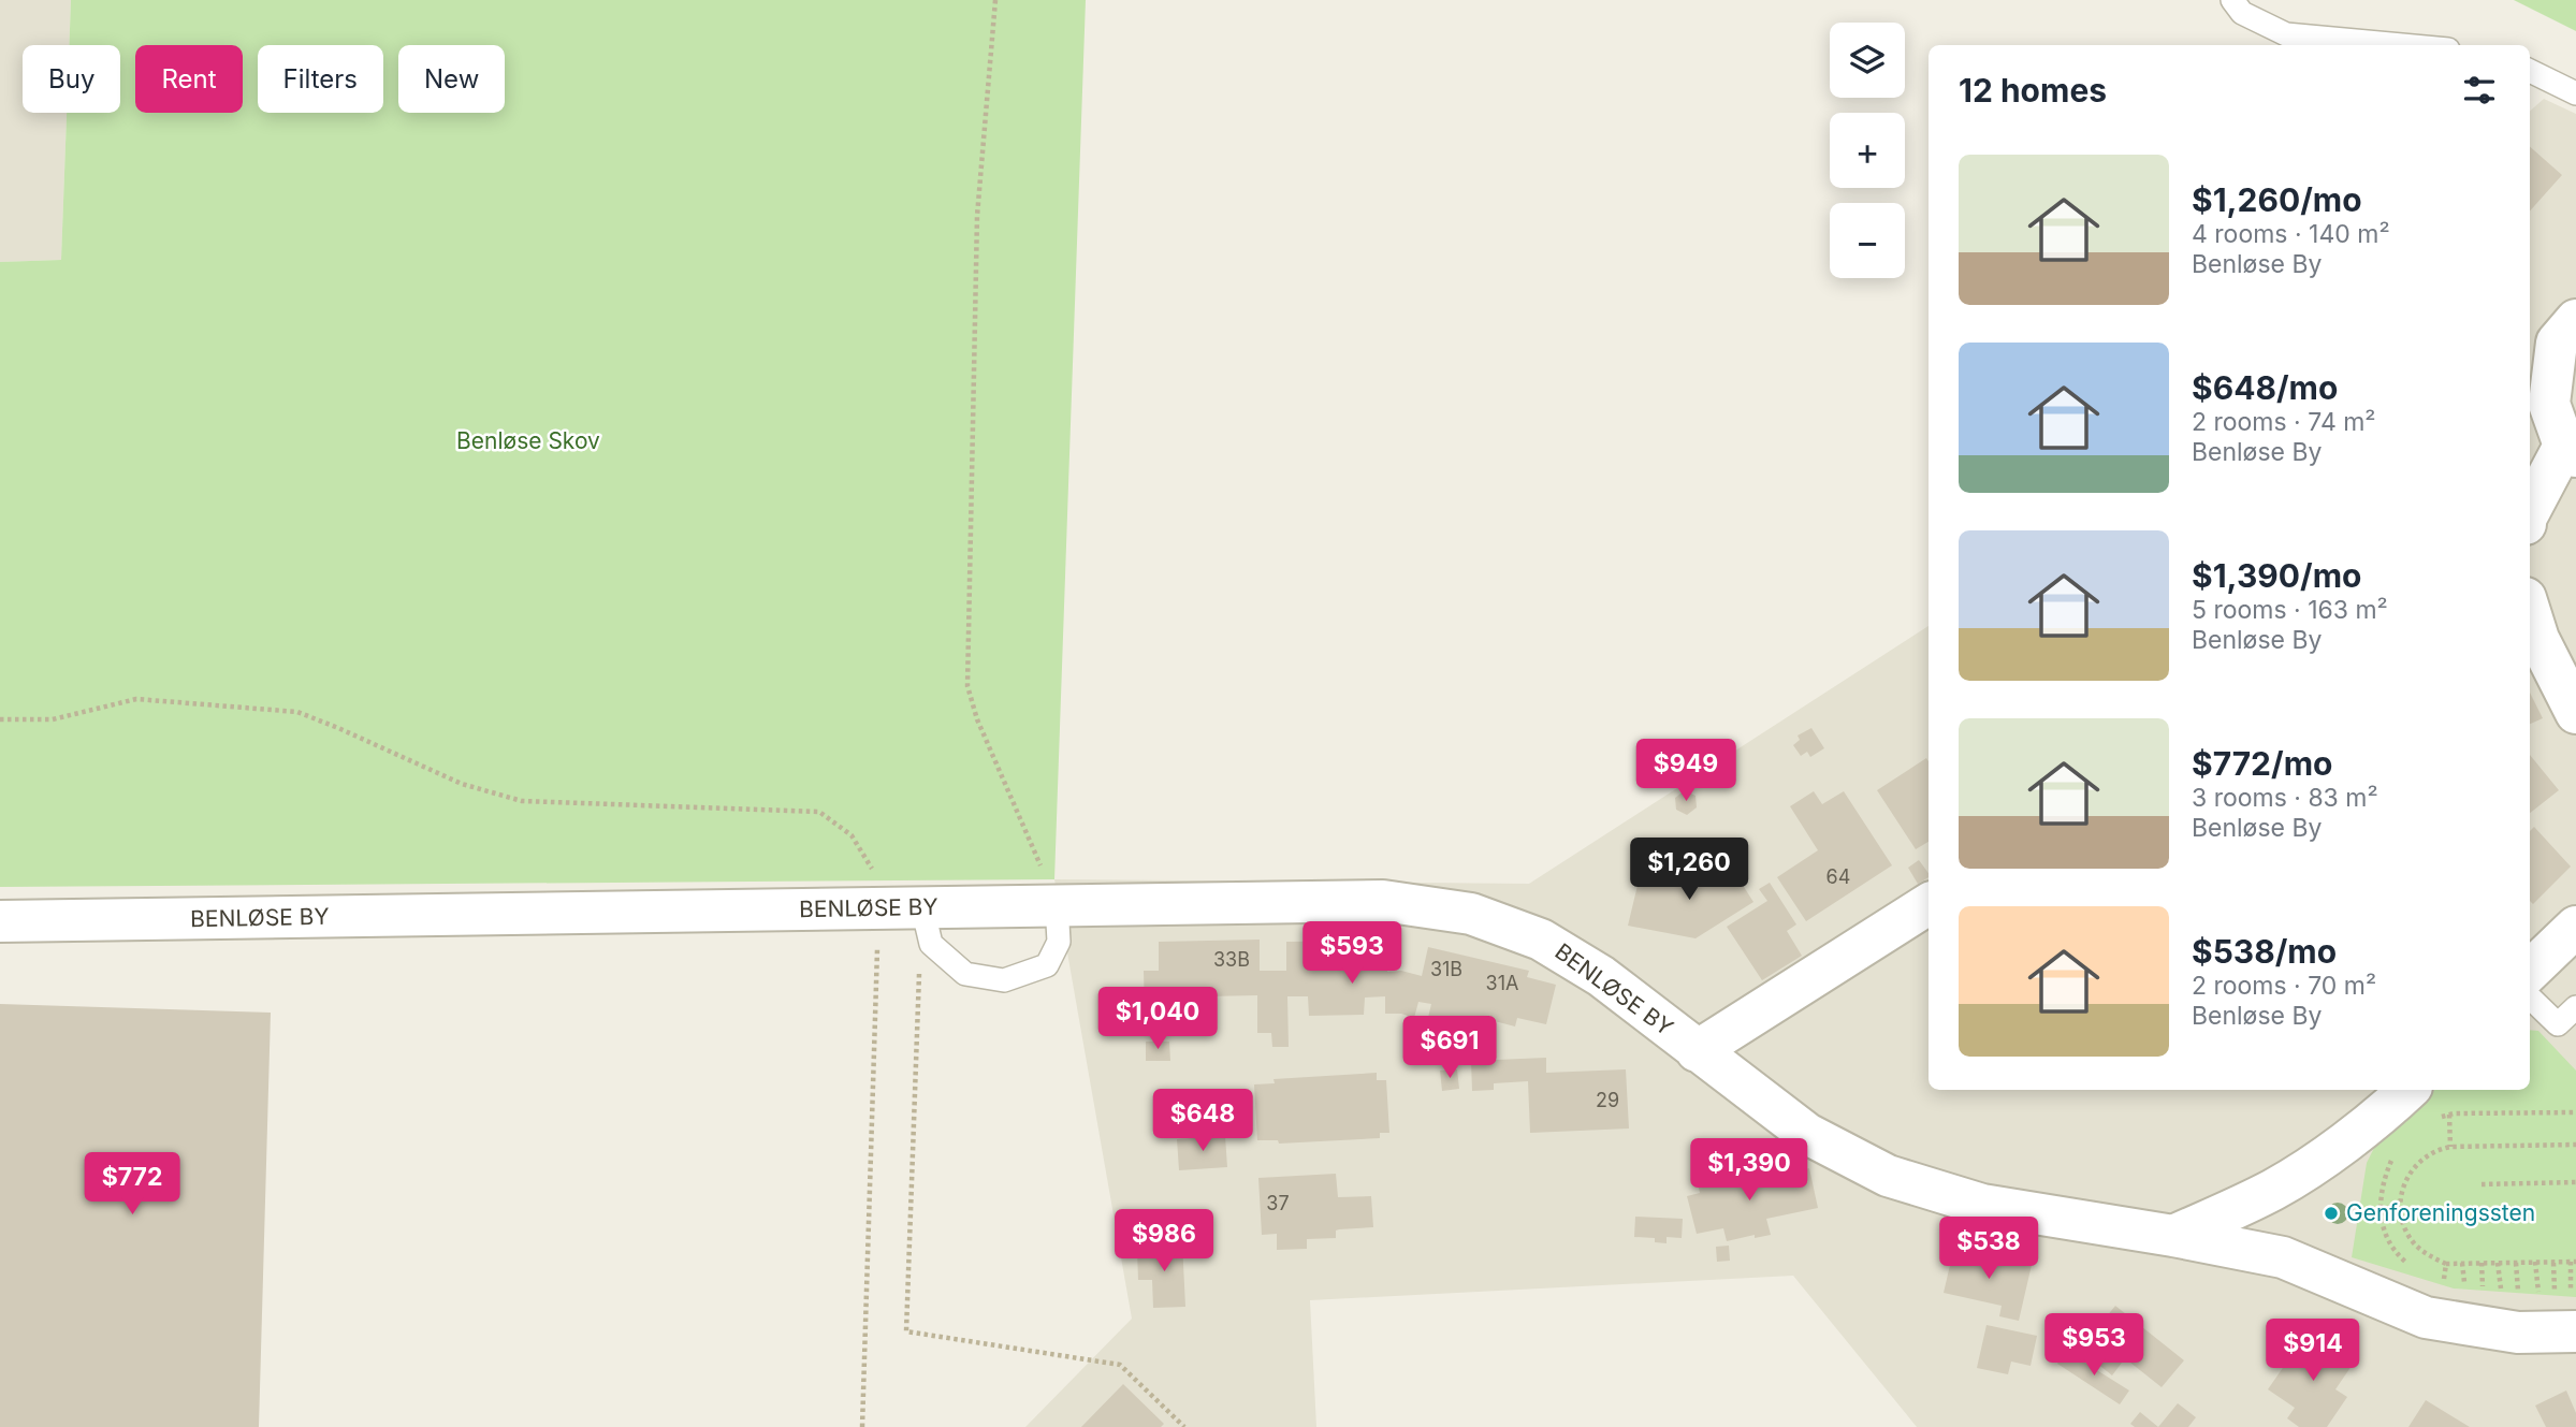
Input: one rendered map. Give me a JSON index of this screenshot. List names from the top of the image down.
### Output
{
  "streets": {
    "street": ["BENLØSE BY"]
  },
  "parks": ["Benløse Skov"],
  "places": ["Genforeningssten"],
  "house_numbers": [
    "64",
    "33B",
    "31B",
    "31A",
    "29",
    "37"
  ],
  "page": {
    "map_buttons": ["+", "−"],
    "chip": [
      "Buy",
      "Rent",
      "Filters",
      "New"
    ],
    "heading": "12 homes",
    "list": [
      {
        "name": "$1,260/mo",
        "note": "4 rooms · 140 m² · Benløse By"
      },
      {
        "name": "$648/mo",
        "note": "2 rooms · 74 m² · Benløse By"
      },
      {
        "name": "$1,390/mo",
        "note": "5 rooms · 163 m² · Benløse By"
      },
      {
        "name": "$772/mo",
        "note": "3 rooms · 83 m² · Benløse By"
      },
      {
        "name": "$538/mo",
        "note": "2 rooms · 70 m² · Benløse By"
      }
    ],
    "price": [
      "$949",
      "$1,260",
      "$593",
      "$1,040",
      "$691",
      "$648",
      "$1,390",
      "$772",
      "$986",
      "$538",
      "$953",
      "$914"
    ]
  }
}
